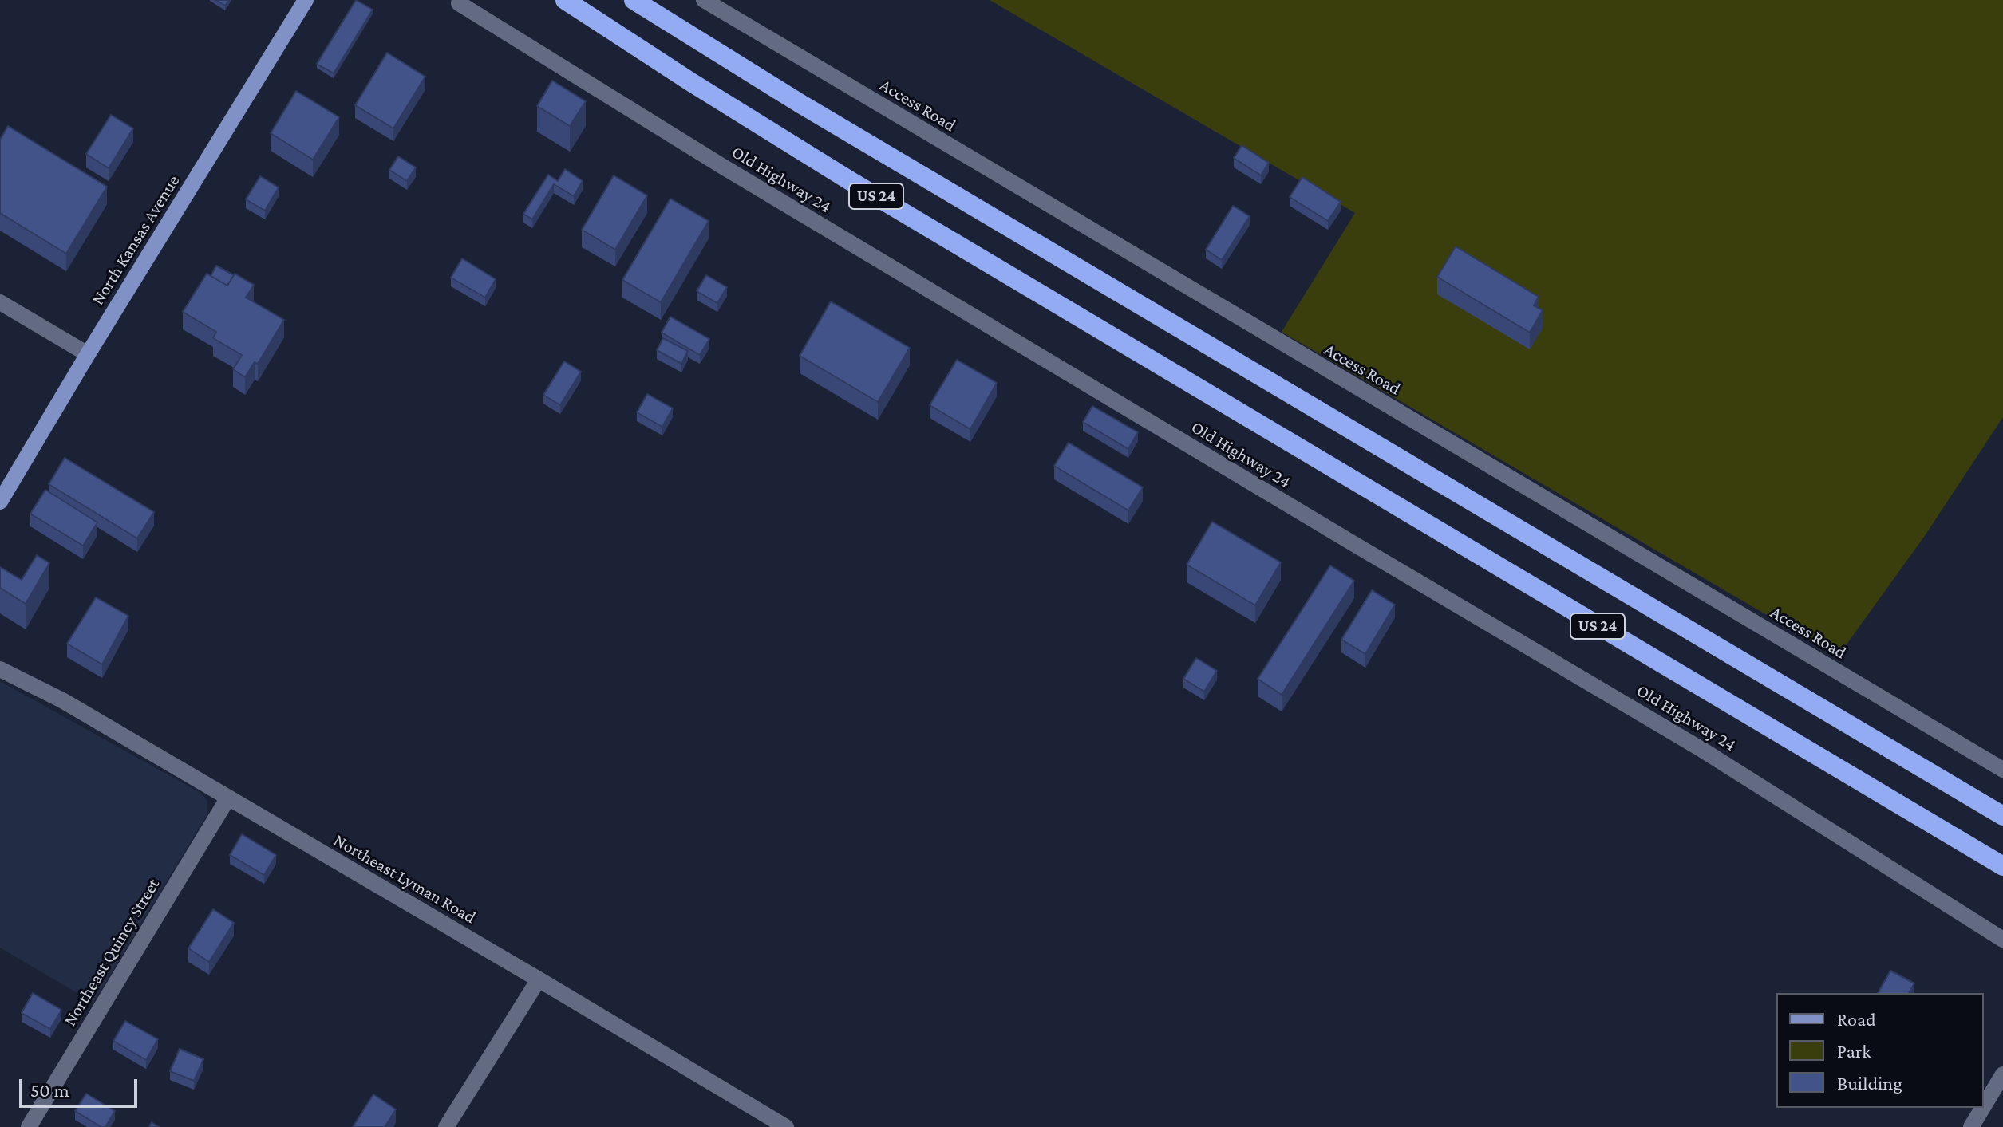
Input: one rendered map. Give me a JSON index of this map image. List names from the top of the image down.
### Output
{
  "streets": {
    "highway": ["US 24"],
    "main road": ["North Kansas Avenue"],
    "street": [
      "Access Road",
      "Old Highway 24",
      "Northeast Lyman Road",
      "Northeast Quincy Street"
    ]
  },
  "crossings": [
    ["Northeast Lyman Road", "Northeast Quincy Street"]
  ],
  "legend": ["Road", "Park", "Building"],
  "scale_bar": "50 m"
}
